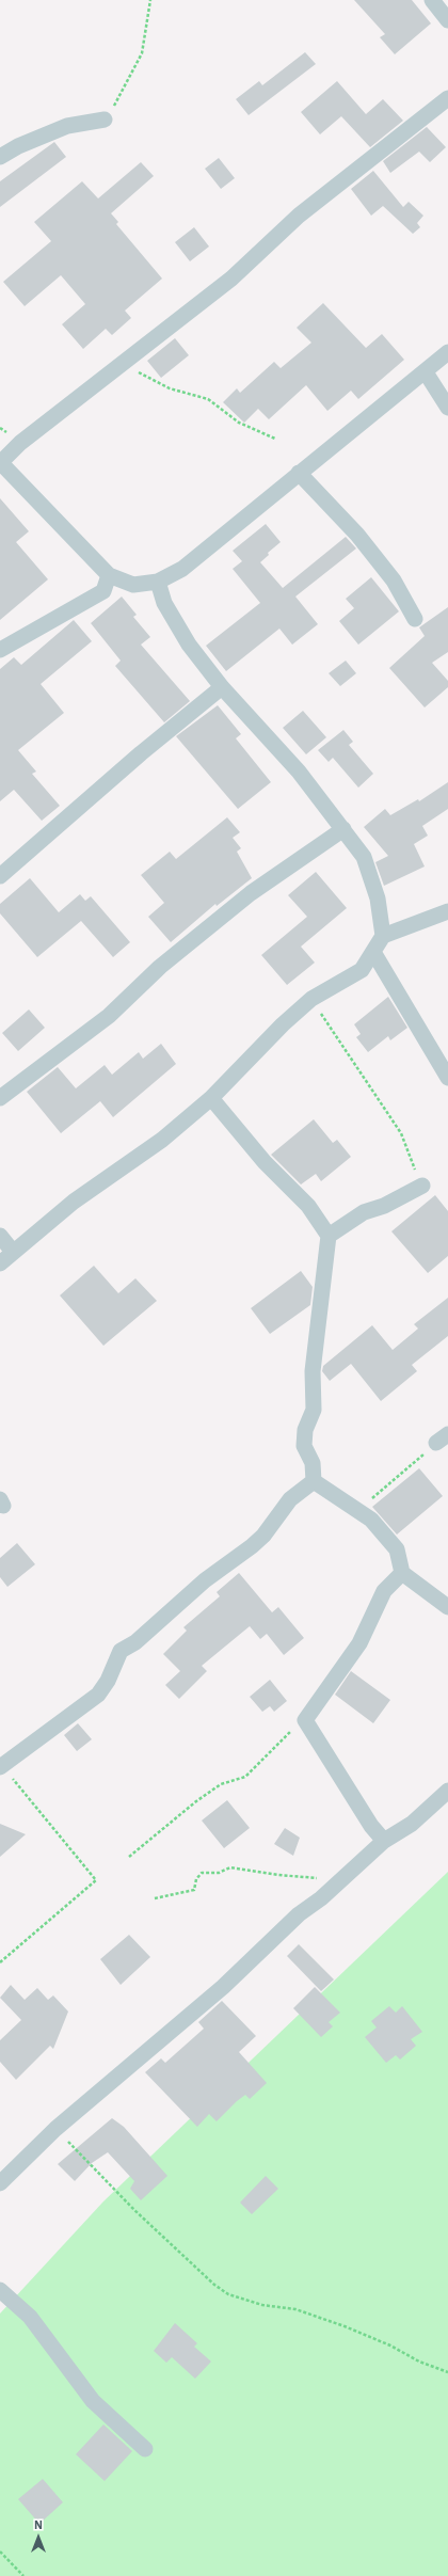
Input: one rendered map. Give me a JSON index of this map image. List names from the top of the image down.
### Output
{
  "north": "top"
}
